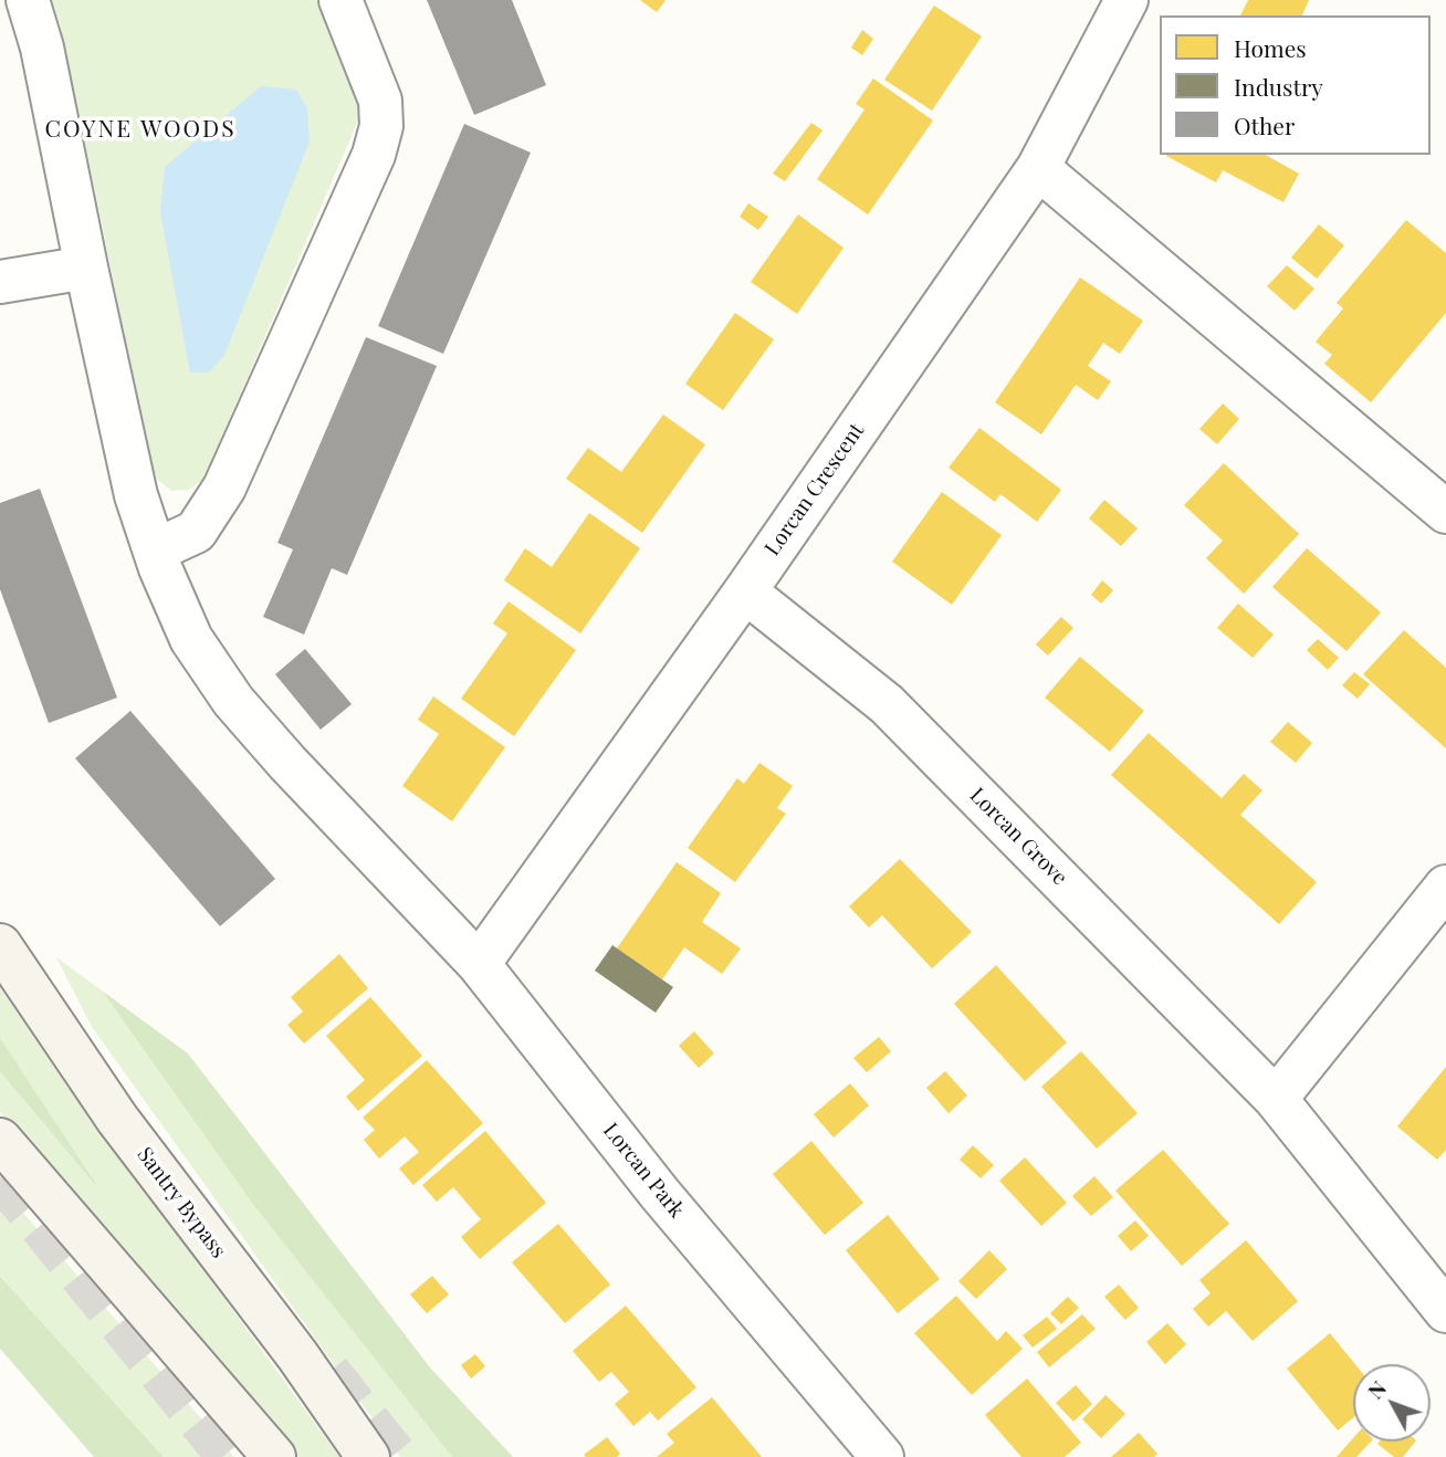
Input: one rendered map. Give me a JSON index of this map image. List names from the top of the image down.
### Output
{
  "streets": {
    "main road": ["Santry Bypass"],
    "street": ["Lorcan Crescent", "Lorcan Grove", "Lorcan Park"]
  },
  "crossings": [
    ["Lorcan Crescent", "Lorcan Grove"],
    ["Lorcan Crescent", "Lorcan Park"]
  ],
  "districts": ["COYNE WOODS"],
  "legend": ["Homes", "Industry", "Other"],
  "north": "top left"
}
